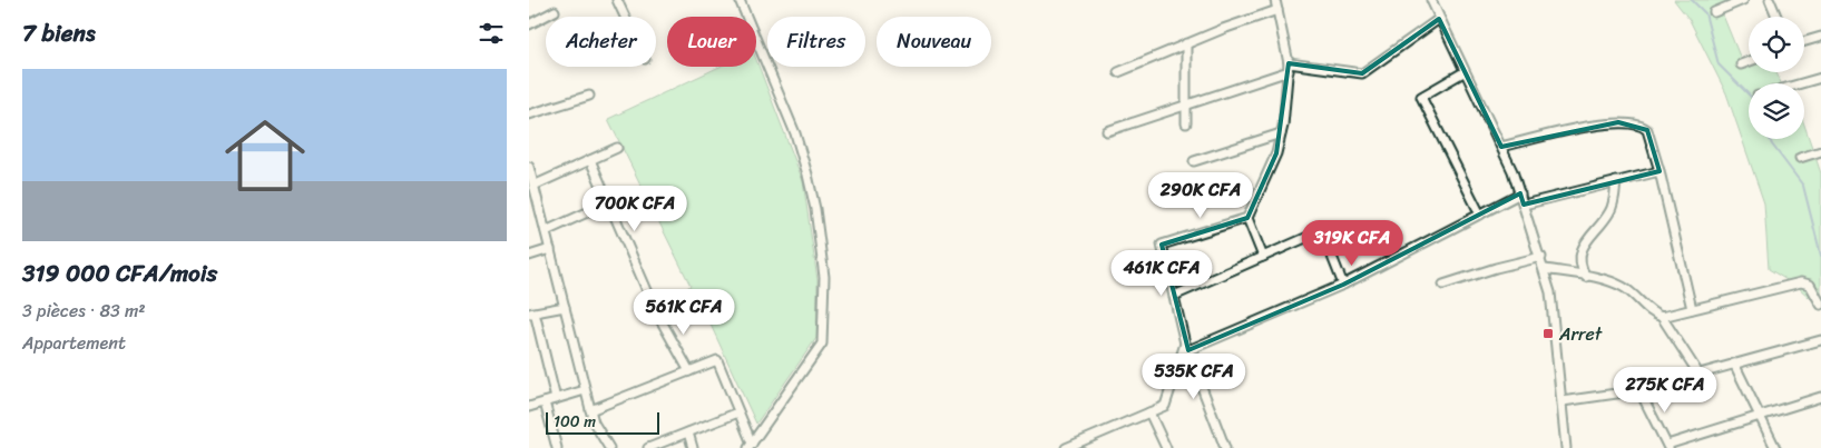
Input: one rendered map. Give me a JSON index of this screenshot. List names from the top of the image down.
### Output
{
  "places": {
    "transit": ["Arret"]
  },
  "scale_bar": "100 m",
  "page": {
    "heading": "7 biens",
    "chip": [
      "Acheter",
      "Louer",
      "Filtres",
      "Nouveau"
    ],
    "list": [
      {
        "name": "319 000 CFA/mois",
        "note": "3 pièces · 83 m² · Appartement"
      }
    ],
    "price": [
      "290K CFA",
      "700K CFA",
      "319K CFA",
      "461K CFA",
      "561K CFA",
      "535K CFA",
      "275K CFA"
    ],
    "scale": "100 m"
  }
}
